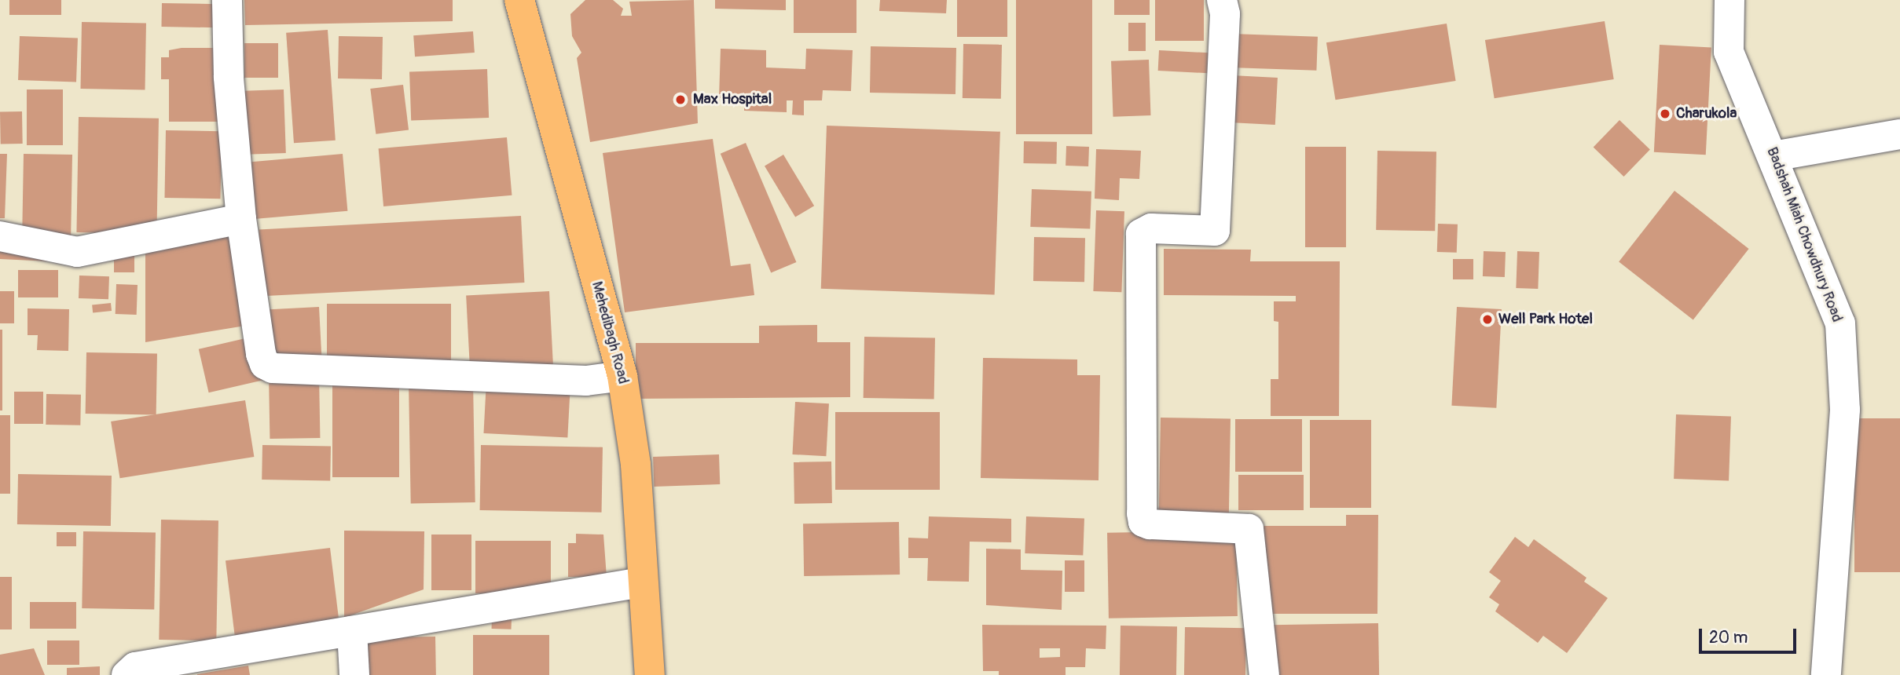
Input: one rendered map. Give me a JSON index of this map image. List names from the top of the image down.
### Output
{
  "streets": {
    "main road": ["Mehedibagh Road"],
    "street": ["Badshah Miah Chowdhury Road"]
  },
  "places": ["Max Hospital", "Charukola", "Well Park Hotel"],
  "scale_bar": "20 m"
}
